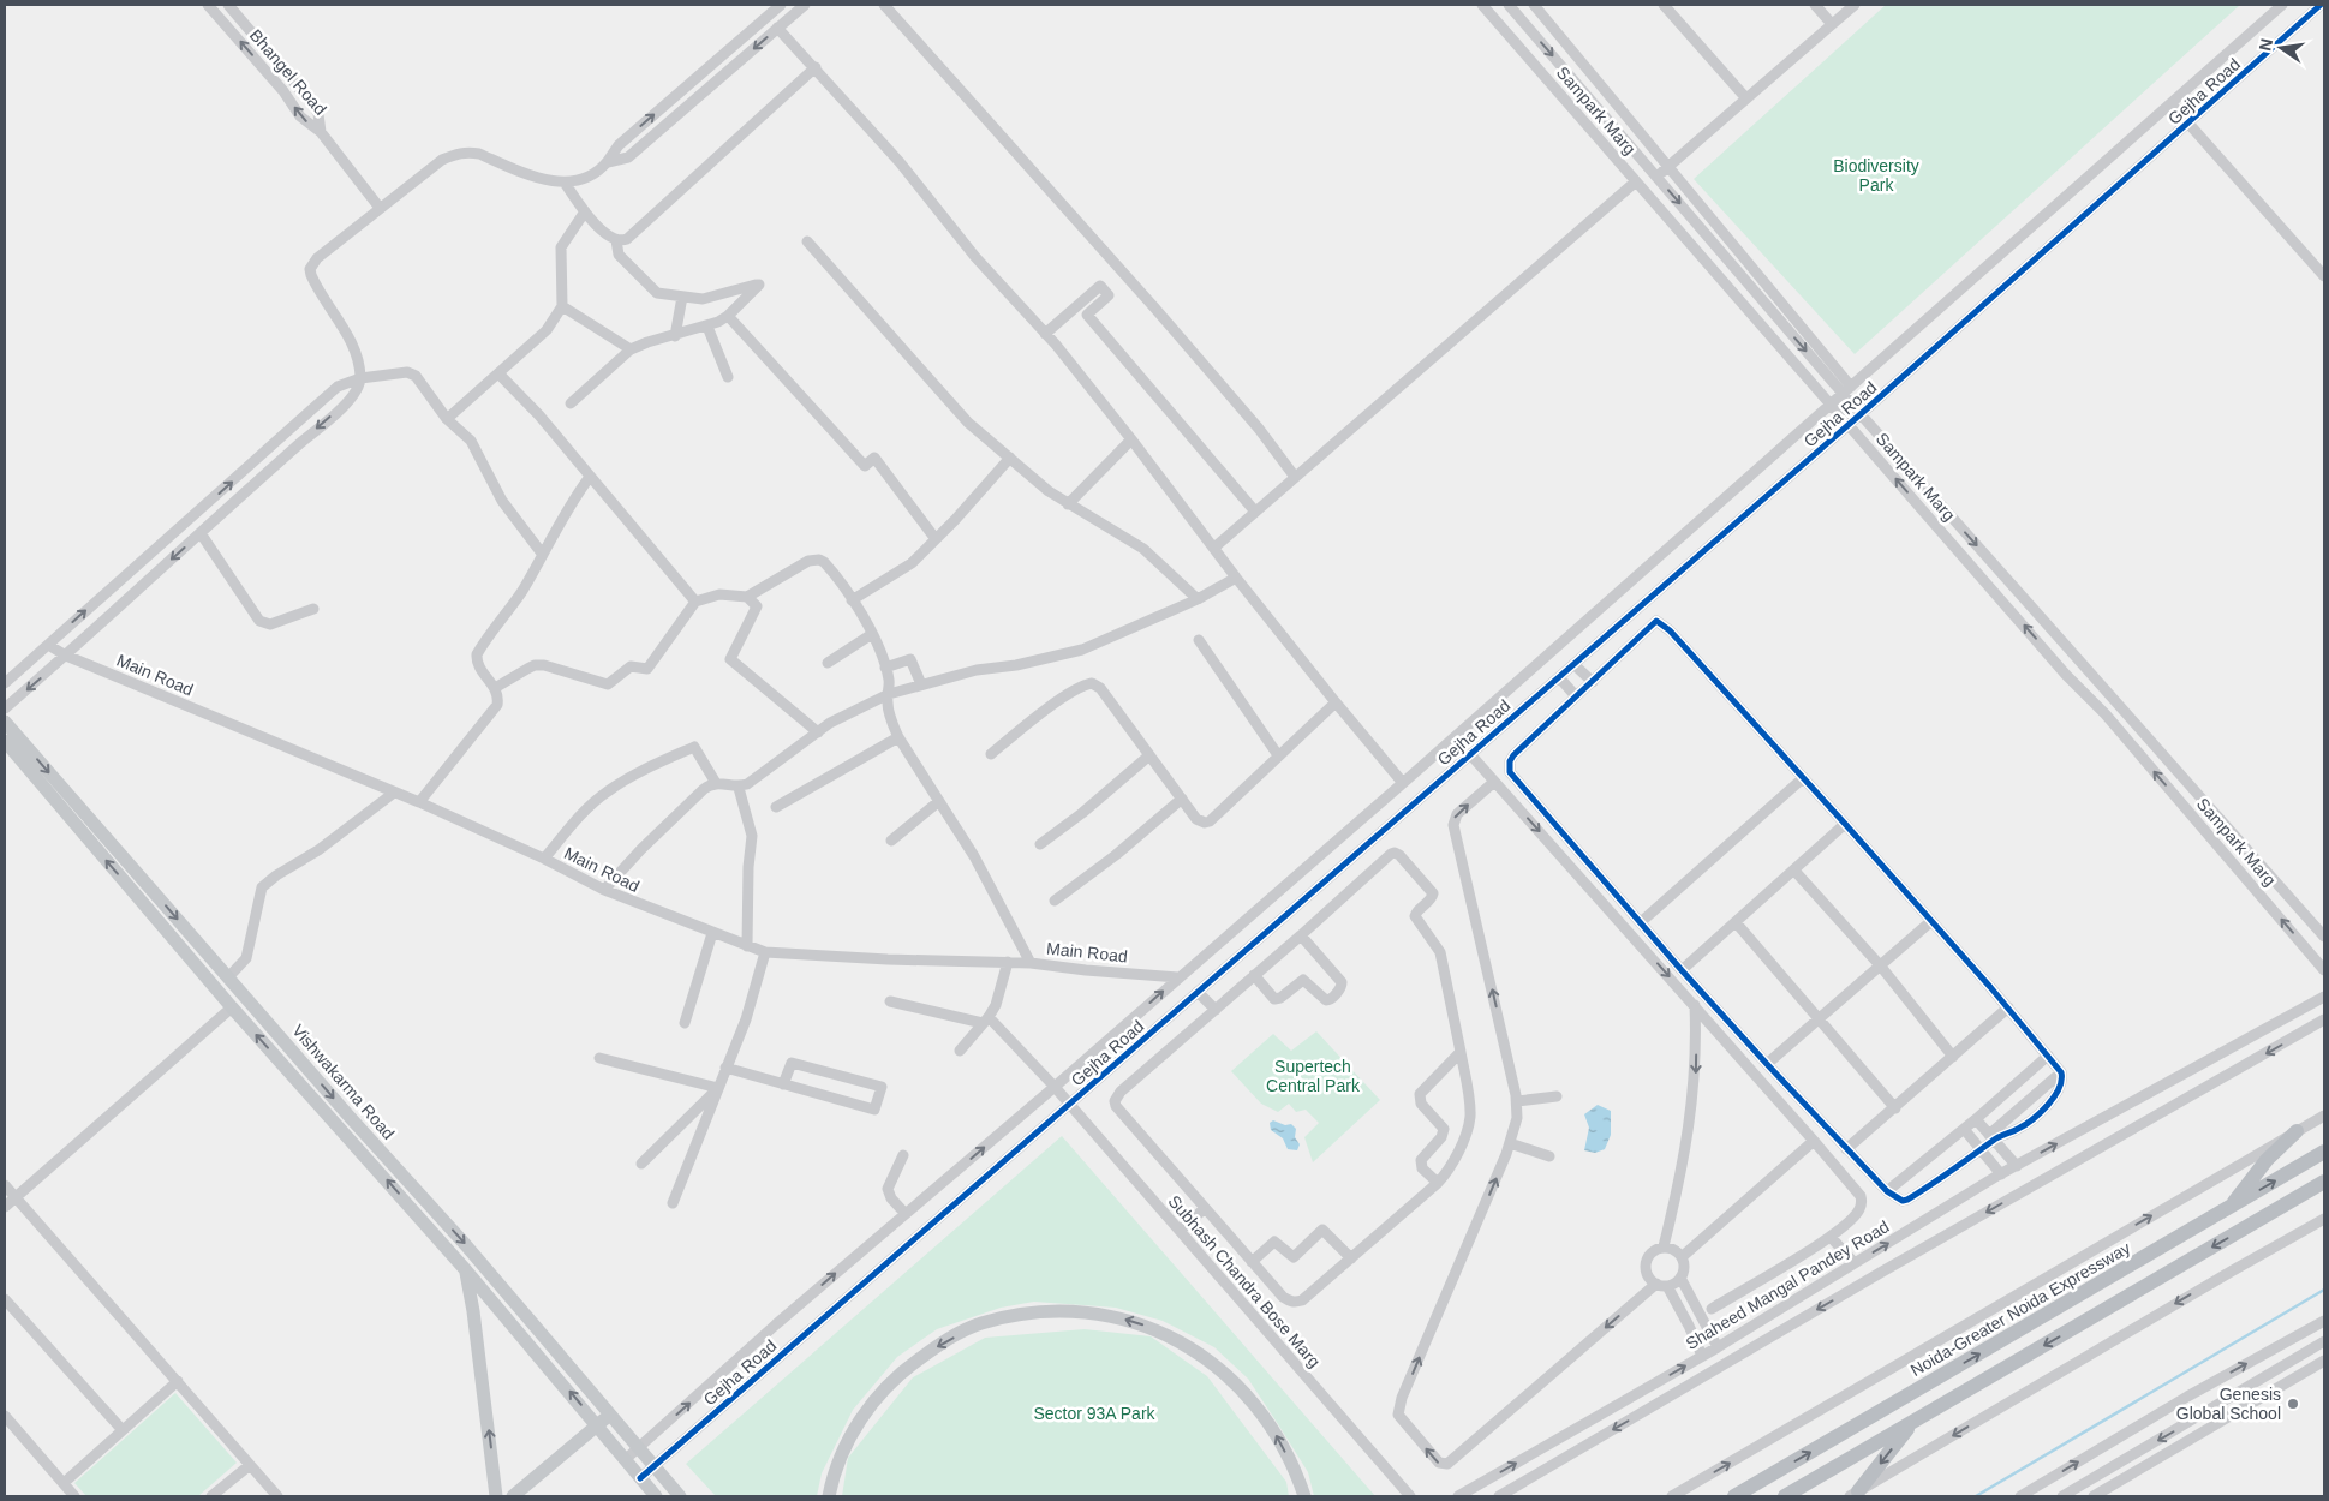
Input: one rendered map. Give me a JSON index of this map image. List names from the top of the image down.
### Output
{
  "streets": {
    "highway": ["Noida-Greater Noida Expressway"],
    "main road": ["Vishwakarma Road"],
    "street": [
      "Bhangel Road",
      "Gejha Road",
      "Sampark Marg",
      "Main Road",
      "Subhash Chandra Bose Marg",
      "Shaheed Mangal Pandey Road"
    ]
  },
  "crossings": [
    ["Gejha Road", "Sampark Marg"],
    ["Gejha Road", "Main Road"],
    ["Gejha Road", "Vishwakarma Road"],
    ["Gejha Road", "Subhash Chandra Bose Marg"]
  ],
  "parks": ["Biodiversity Park", "Supertech Central Park", "Sector 93A Park"],
  "places": ["Genesis Global School"],
  "north": "left"
}
